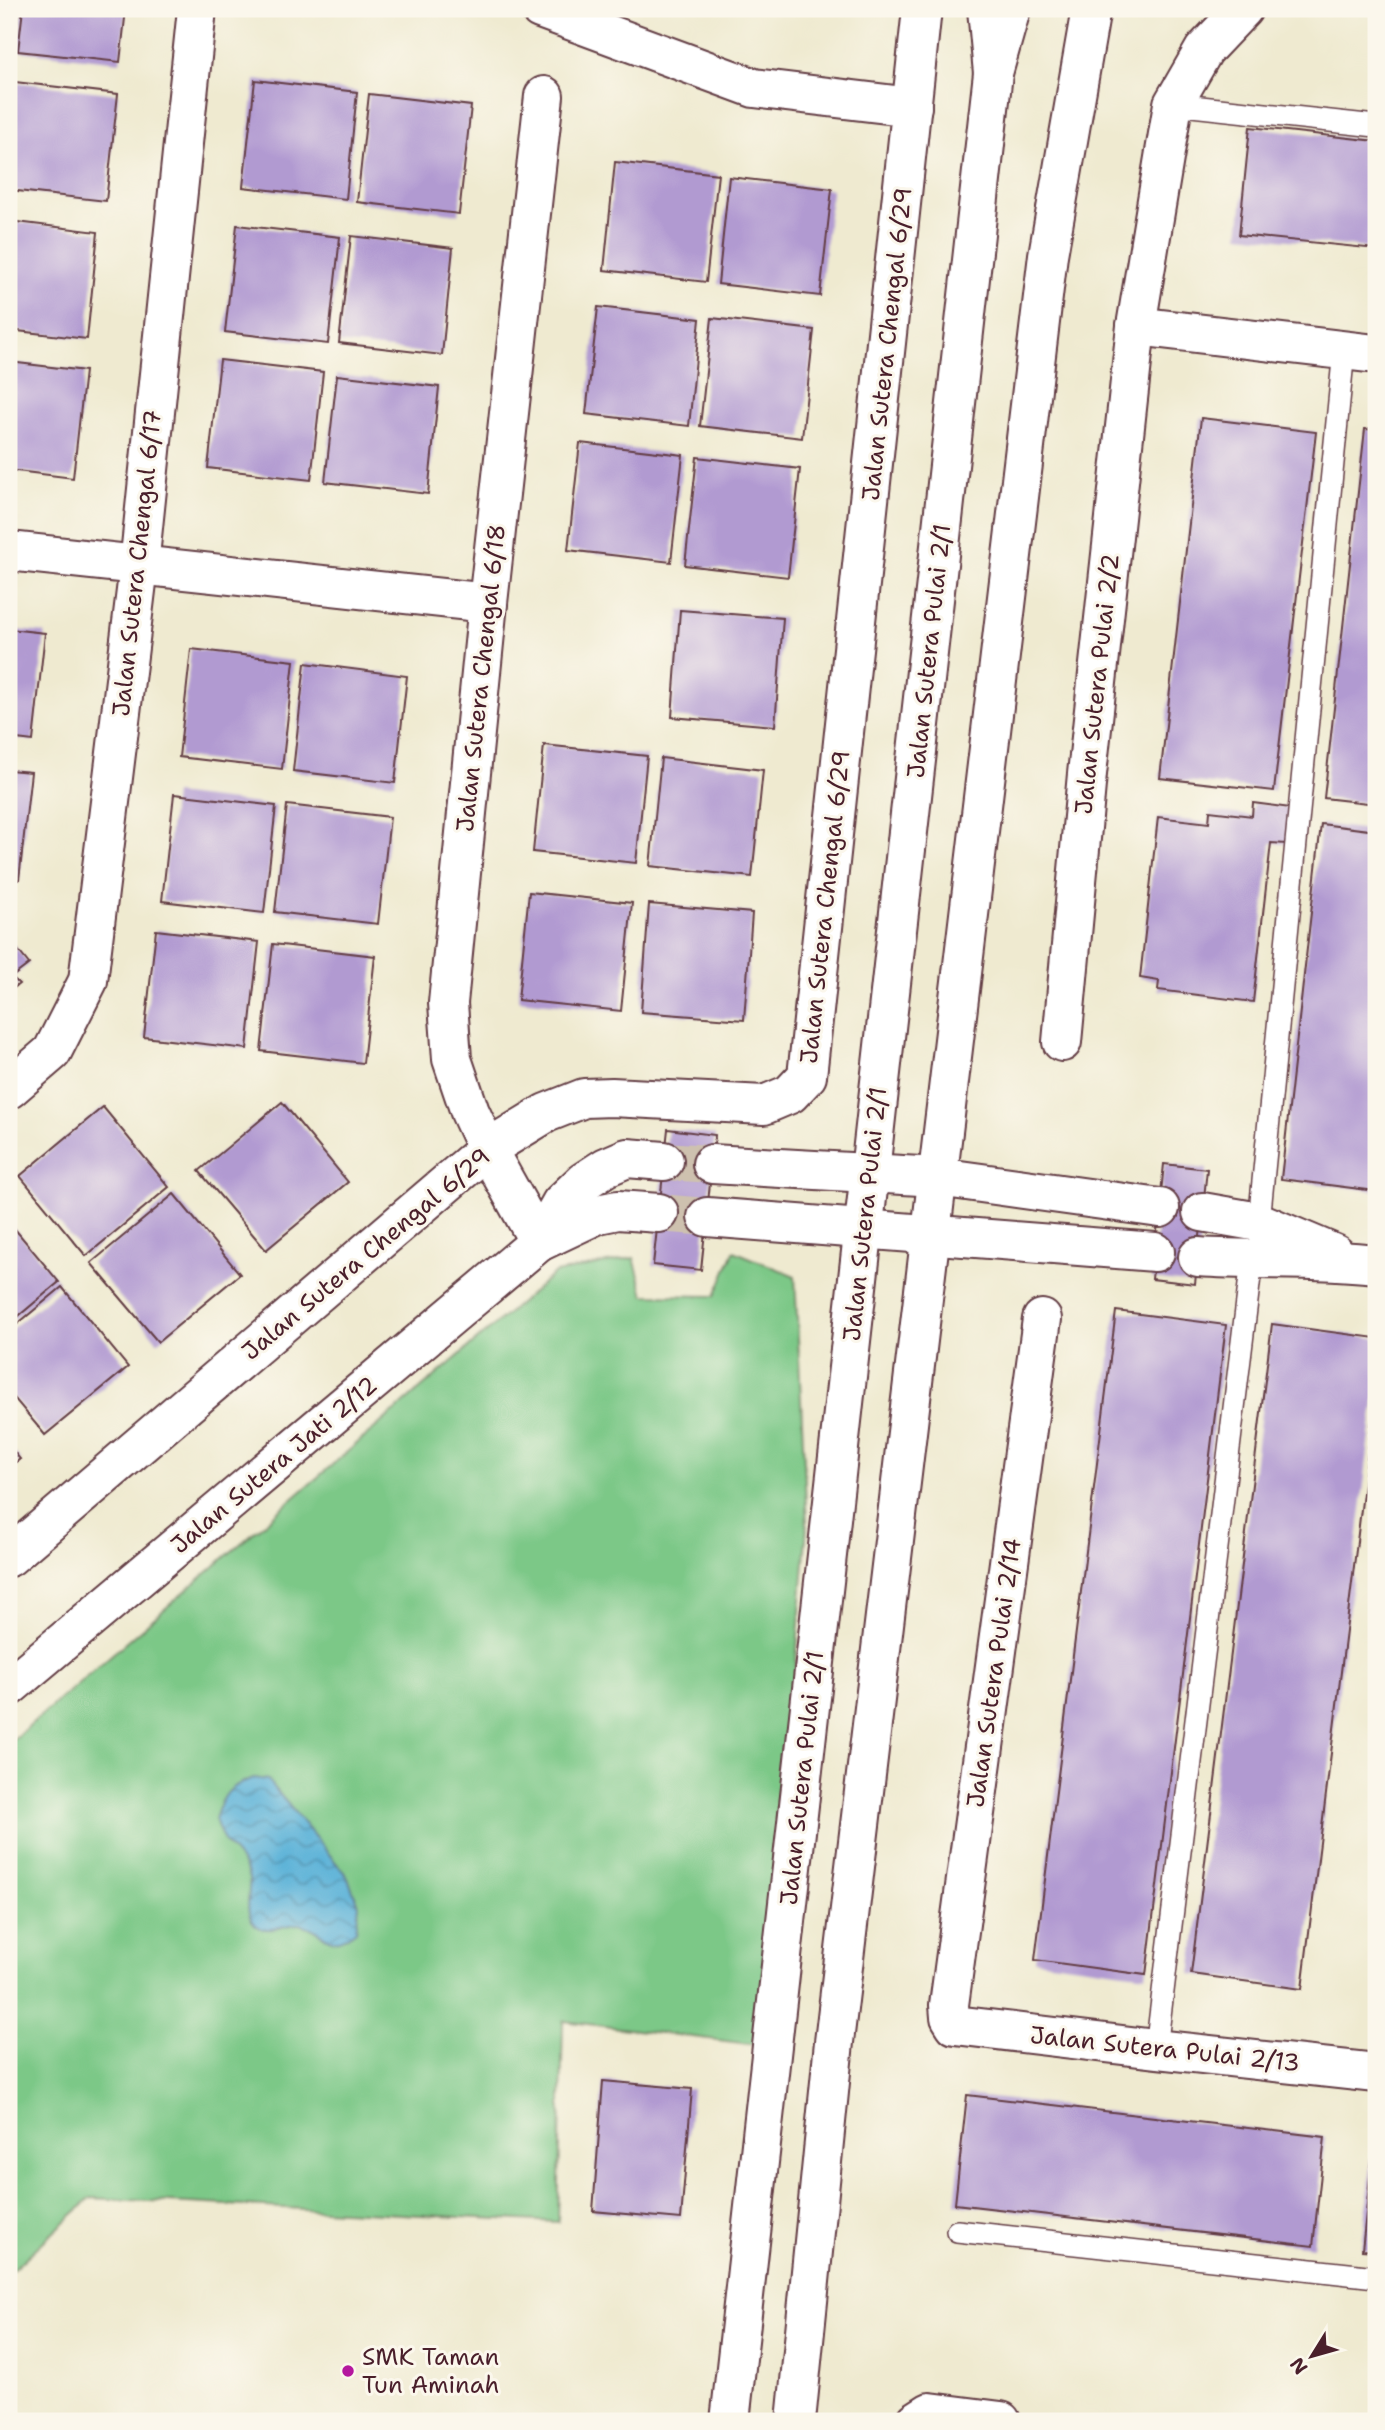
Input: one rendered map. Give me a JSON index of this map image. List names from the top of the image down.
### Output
{
  "streets": {
    "street": [
      "Jalan Sutera Chengal 6/29",
      "Jalan Sutera Chengal 6/17",
      "Jalan Sutera Pulai 2/1",
      "Jalan Sutera Chengal 6/18",
      "Jalan Sutera Pulai 2/2",
      "Jalan Sutera Jati 2/12",
      "Jalan Sutera Pulai 2/14",
      "Jalan Sutera Pulai 2/13"
    ]
  },
  "crossings": [
    ["Jalan Sutera Chengal 6/29", "Jalan Sutera Chengal 6/18"],
    ["Jalan Sutera Chengal 6/18", "Jalan Sutera Jati 2/12"],
    ["Jalan Sutera Pulai 2/14", "Jalan Sutera Pulai 2/13"]
  ],
  "places": ["SMK Taman Tun Aminah"],
  "north": "bottom left"
}
